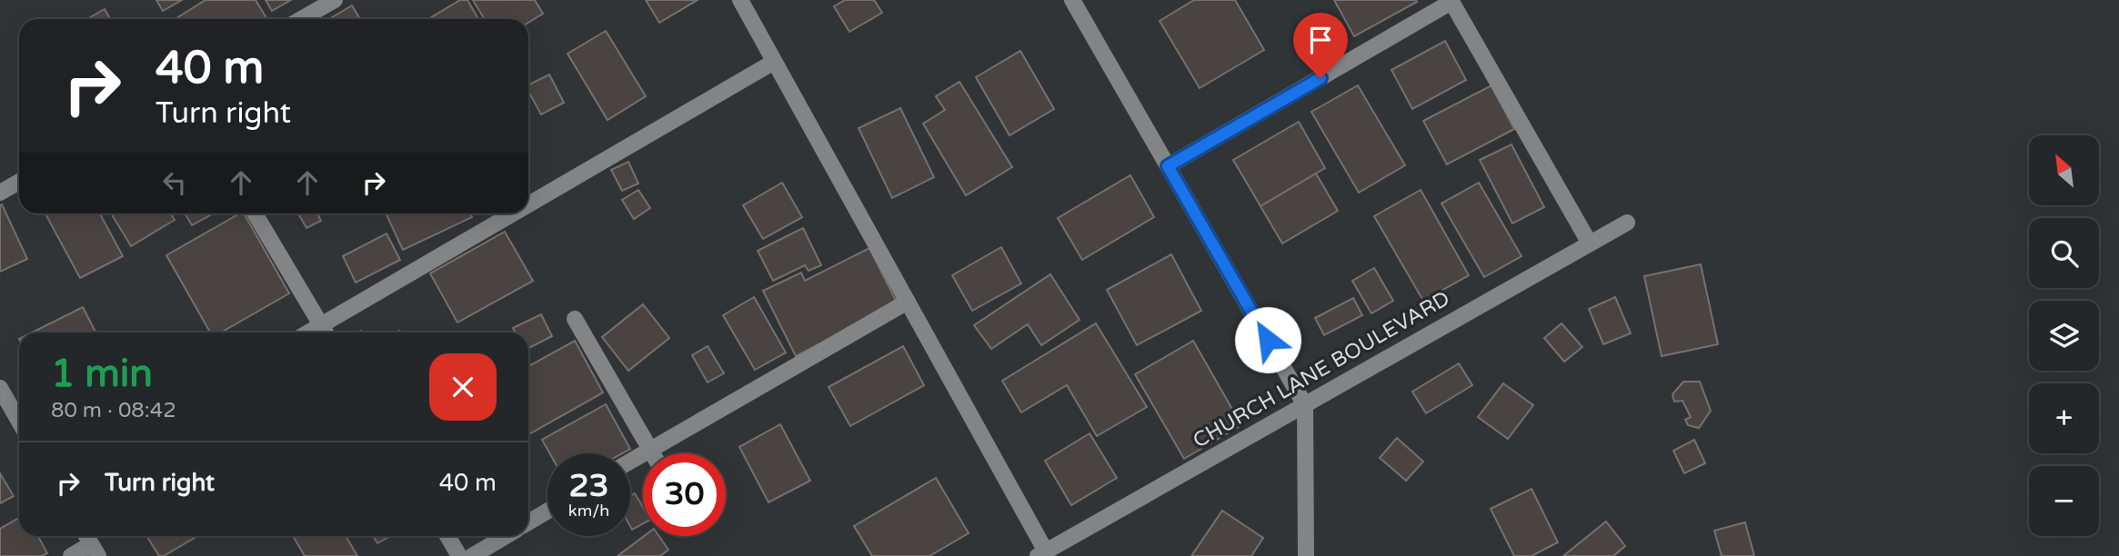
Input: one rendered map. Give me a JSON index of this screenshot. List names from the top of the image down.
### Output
{
  "streets": {
    "street": ["CHURCH LANE BOULEVARD"]
  },
  "north": "top left",
  "page": {
    "turn": ["40 m", "Turn right"],
    "map_buttons": ["+", "−"],
    "heading": ["1 min", "80 m · 08:42"],
    "list": [
      {
        "name": "Turn right",
        "value": "40 m"
      }
    ],
    "speed": "23 km/h",
    "limit": "30"
  }
}
